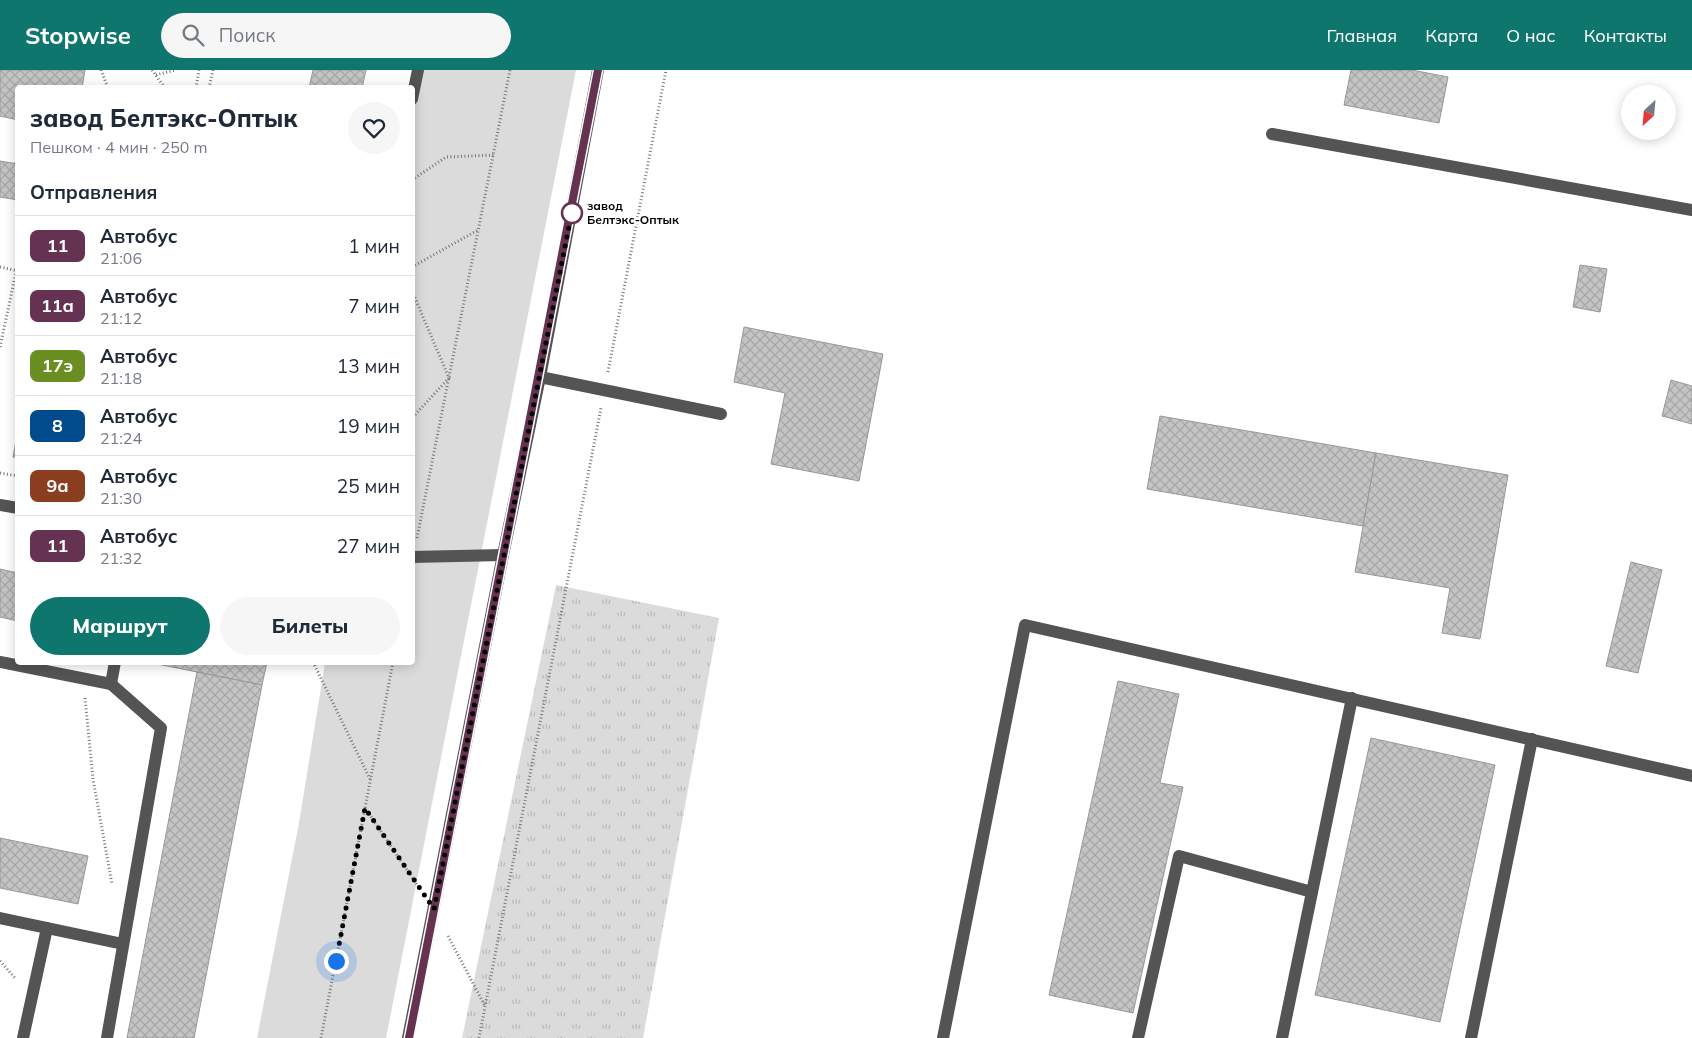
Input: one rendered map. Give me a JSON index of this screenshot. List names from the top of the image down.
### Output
{
  "places": ["завод Белтэкс-Оптык"],
  "lines": ["bus line 11"],
  "north": "bottom left",
  "page": {
    "header": "Stopwise",
    "search": "Поиск",
    "nav": [
      "Главная",
      "Карта",
      "О нас",
      "Контакты"
    ],
    "heading": [
      ["завод Белтэкс-Оптык", "Пешком · 4 мин · 250 m"],
      "Отправления"
    ],
    "list": [
      {
        "mark": "11",
        "name": "Автобус",
        "note": "21:06",
        "value": "1 мин"
      },
      {
        "mark": "11а",
        "name": "Автобус",
        "note": "21:12",
        "value": "7 мин"
      },
      {
        "mark": "17э",
        "name": "Автобус",
        "note": "21:18",
        "value": "13 мин"
      },
      {
        "mark": "8",
        "name": "Автобус",
        "note": "21:24",
        "value": "19 мин"
      },
      {
        "mark": "9а",
        "name": "Автобус",
        "note": "21:30",
        "value": "25 мин"
      },
      {
        "mark": "11",
        "name": "Автобус",
        "note": "21:32",
        "value": "27 мин"
      }
    ],
    "buttons": ["Маршрут", "Билеты"]
  }
}
